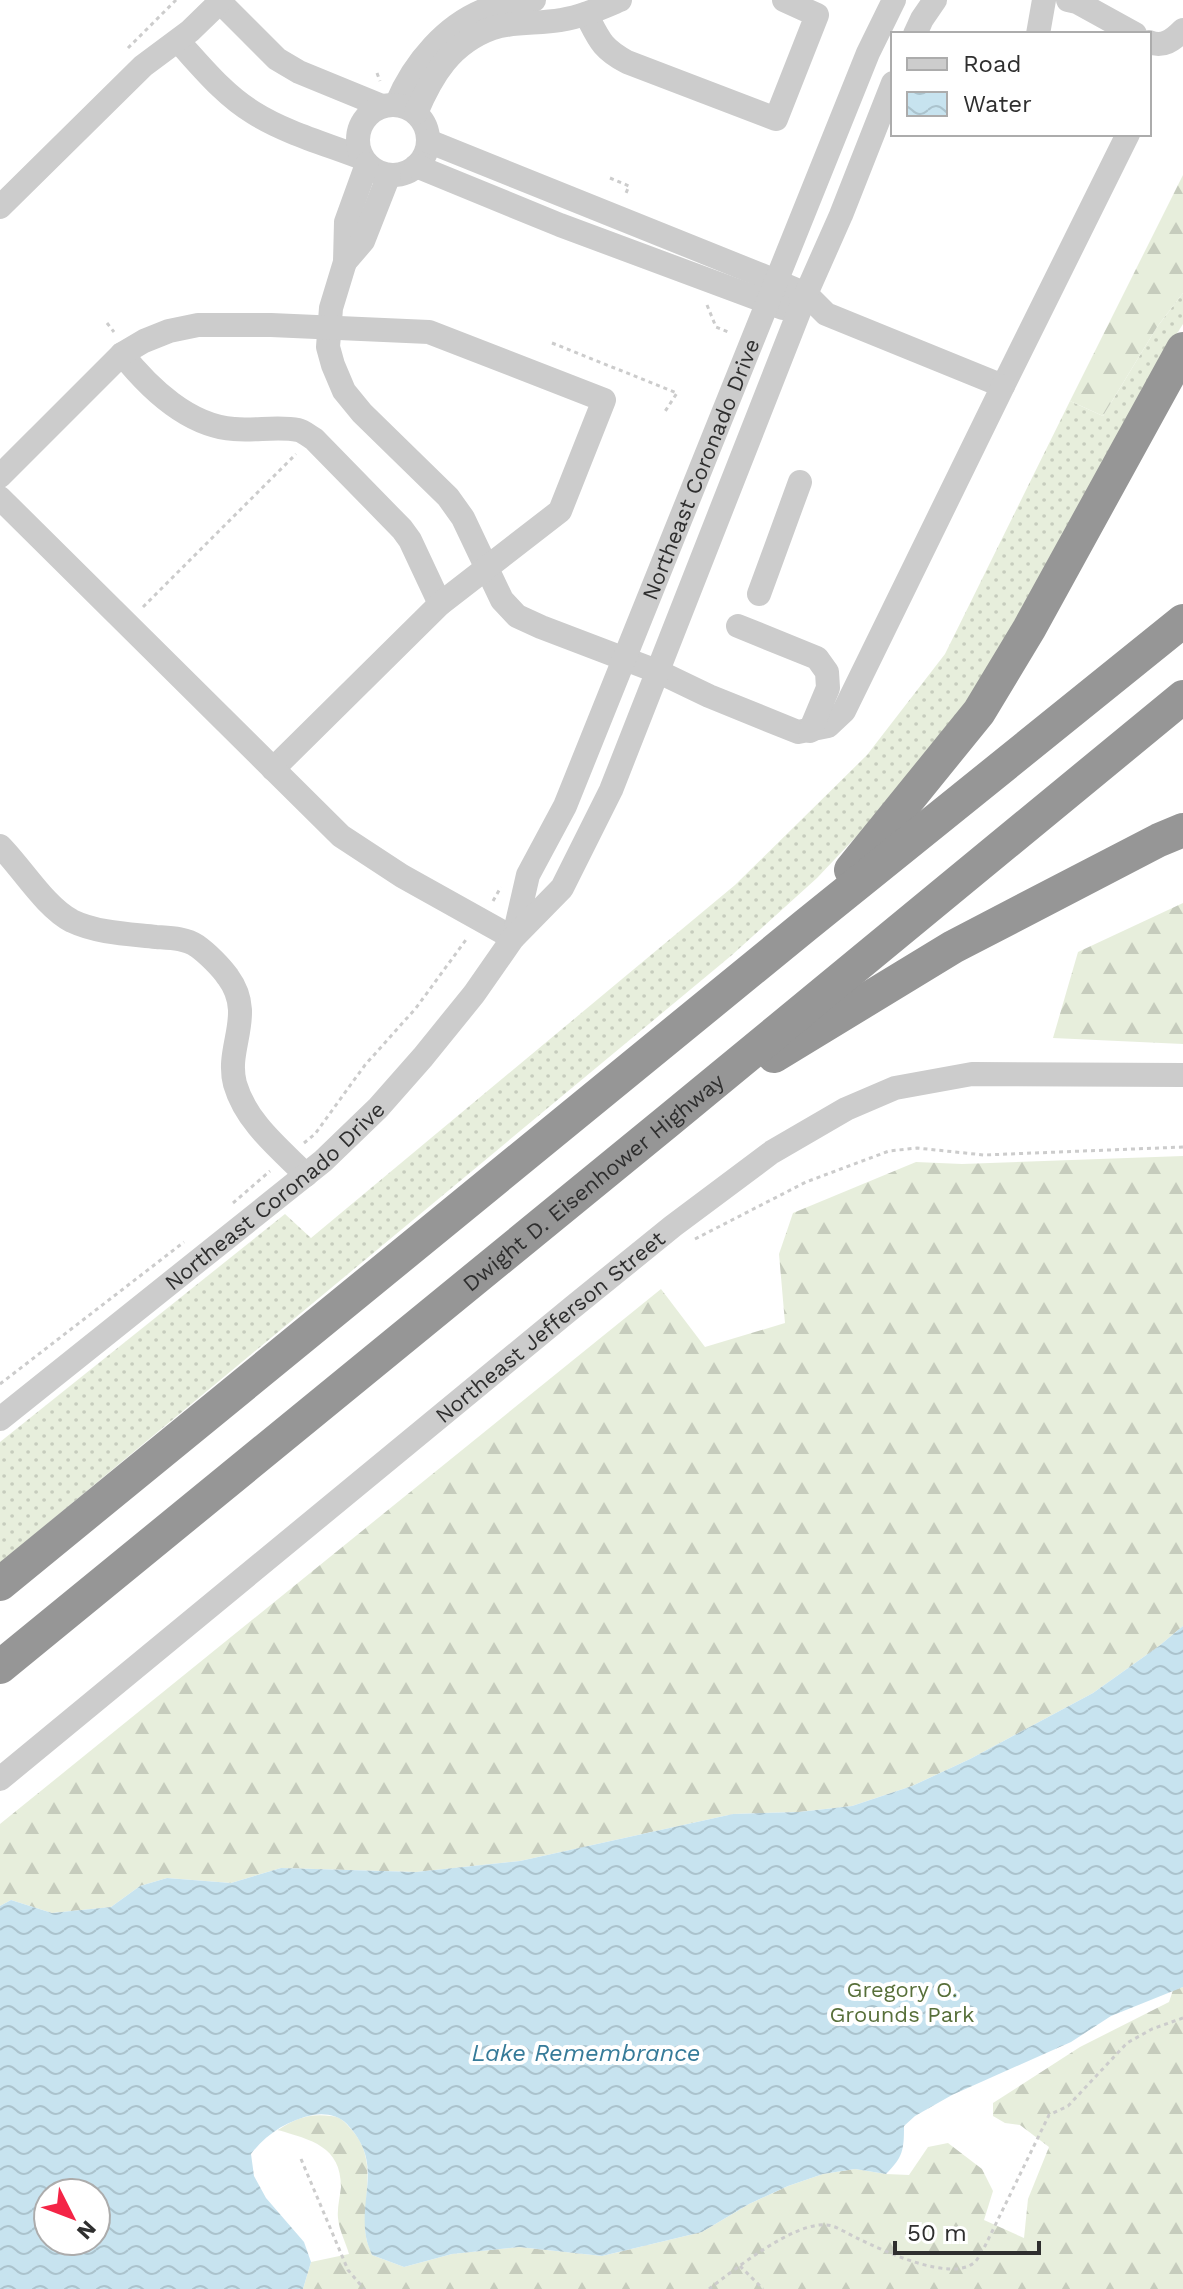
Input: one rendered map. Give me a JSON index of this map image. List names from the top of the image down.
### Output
{
  "streets": {
    "highway": ["Dwight D. Eisenhower Highway"],
    "street": ["Northeast Coronado Drive", "Northeast Jefferson Street"]
  },
  "water": ["Lake Remembrance"],
  "parks": ["Gregory O. Grounds Park"],
  "legend": ["Road", "Water"],
  "scale_bar": "50 m",
  "north": "bottom right"
}
